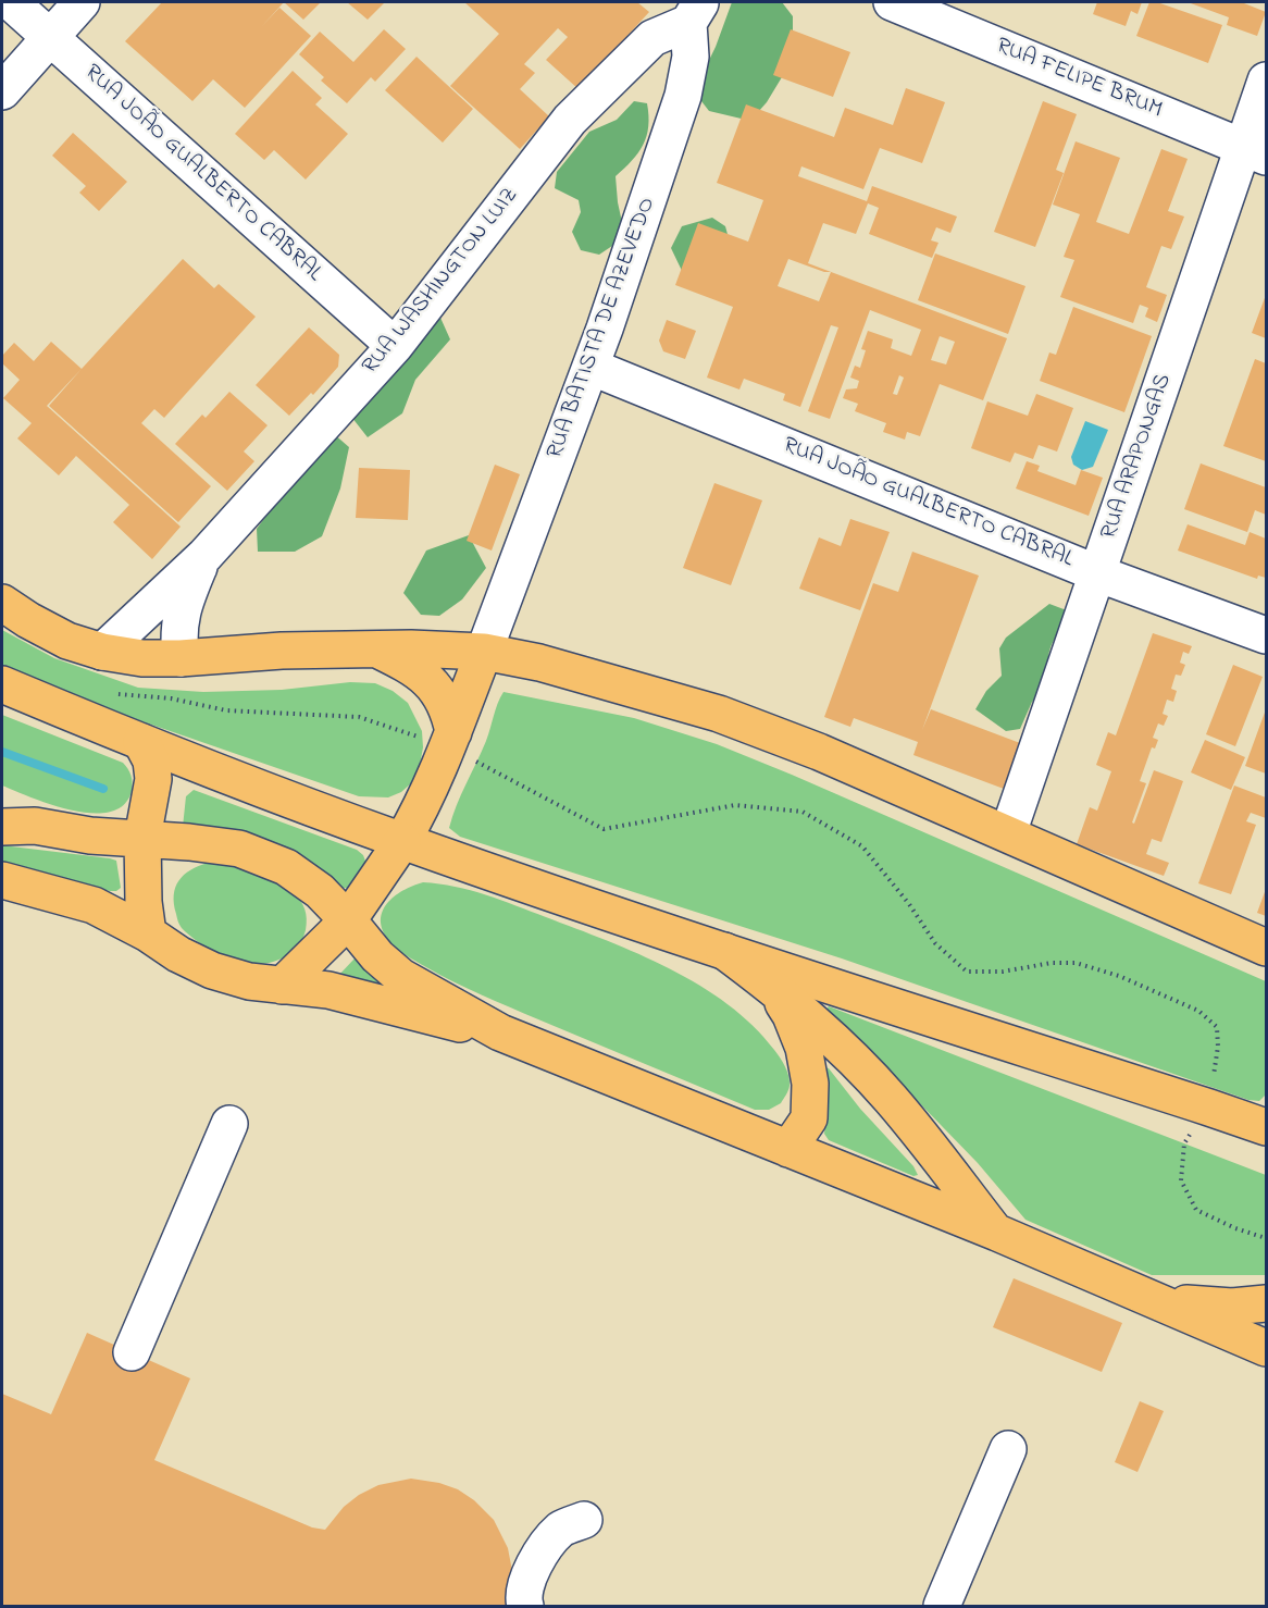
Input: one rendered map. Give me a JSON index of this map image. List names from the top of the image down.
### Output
{
  "streets": {
    "street": [
      "RUA FELIPE BRUM",
      "RUA JOÃO GUALBERTO CABRAL",
      "RUA WASHINGTON LUIZ",
      "RUA BATISTA DE AZEVEDO",
      "RUA ARAPONGAS"
    ]
  },
  "crossings": [
    ["RUA FELIPE BRUM", "RUA ARAPONGAS"],
    ["RUA JOÃO GUALBERTO CABRAL", "RUA WASHINGTON LUIZ"],
    ["RUA JOÃO GUALBERTO CABRAL", "RUA BATISTA DE AZEVEDO"],
    ["RUA JOÃO GUALBERTO CABRAL", "RUA ARAPONGAS"],
    ["RUA WASHINGTON LUIZ", "RUA BATISTA DE AZEVEDO"]
  ]
}
